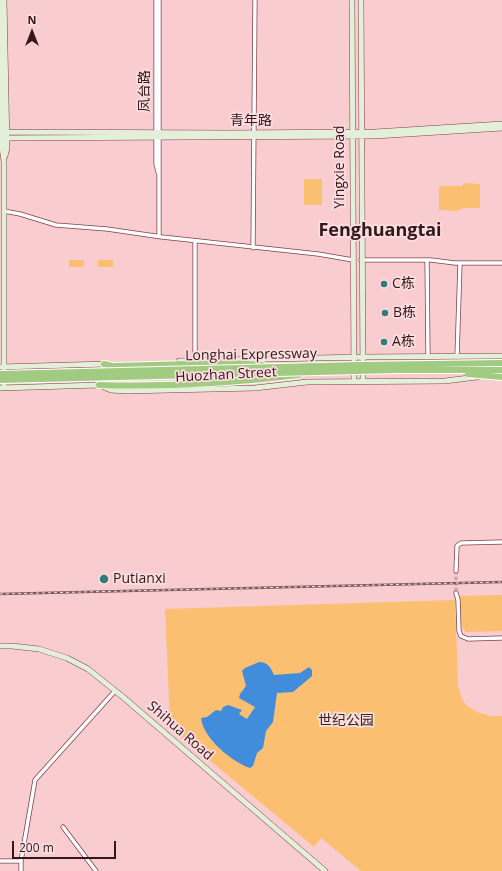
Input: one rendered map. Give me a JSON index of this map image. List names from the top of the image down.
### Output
{
  "streets": {
    "highway": ["Longhai Expressway"],
    "street": [
      "凤台路",
      "青年路",
      "Yingxie Road",
      "Huozhan Street",
      "Shihua Road"
    ]
  },
  "crossings": [
    ["凤台路", "青年路"],
    ["青年路", "Yingxie Road"],
    ["Yingxie Road", "Huozhan Street"],
    ["Longhai Expressway", "Huozhan Street"]
  ],
  "districts": ["Fenghuangtai"],
  "parks": ["世纪公园"],
  "places": [
    "C栋",
    "B栋",
    "A栋",
    "Putianxi"
  ],
  "scale_bar": "200 m",
  "north": "top"
}
